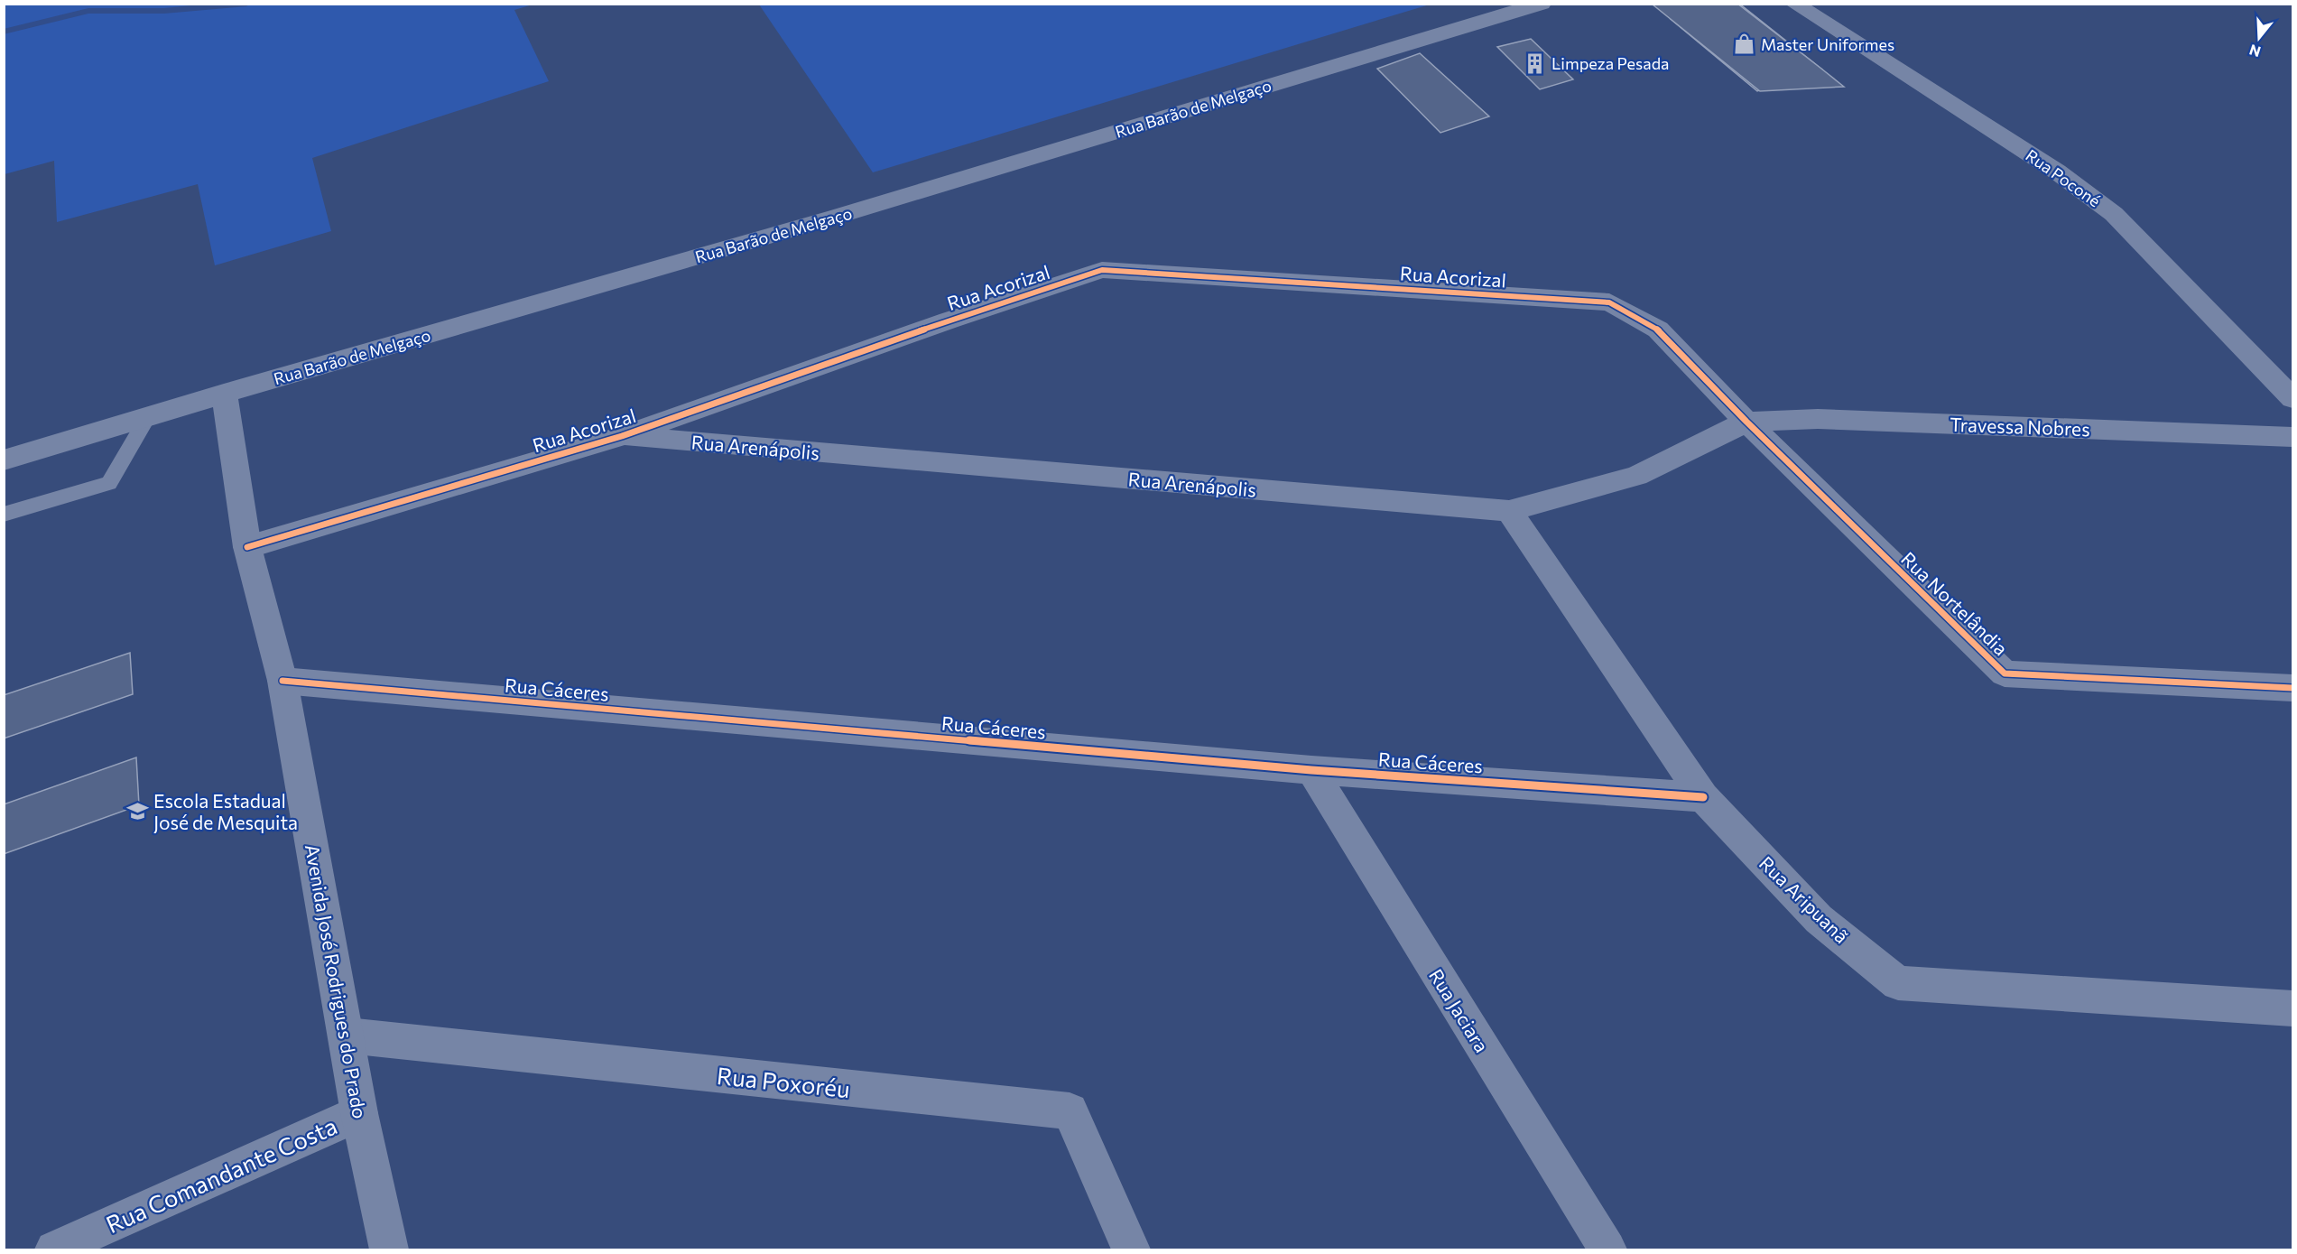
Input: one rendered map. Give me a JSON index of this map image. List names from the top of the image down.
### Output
{
  "streets": {
    "street": [
      "Rua Barão de Melgaço",
      "Rua Poconé",
      "Rua Acorizal",
      "Travessa Nobres",
      "Rua Arenápolis",
      "Rua Nortelândia",
      "Rua Cáceres",
      "Rua Aripuanã",
      "Avenida José Rodrigues do Prado",
      "Rua Jaciara",
      "Rua Poxoréu",
      "Rua Comandante Costa"
    ]
  },
  "crossings": [
    ["Rua Barão de Melgaço", "Avenida José Rodrigues do Prado"],
    ["Rua Acorizal", "Travessa Nobres"],
    ["Rua Acorizal", "Rua Arenápolis"],
    ["Rua Acorizal", "Rua Nortelândia"],
    ["Rua Acorizal", "Avenida José Rodrigues do Prado"],
    ["Travessa Nobres", "Rua Arenápolis"],
    ["Travessa Nobres", "Rua Nortelândia"],
    ["Rua Arenápolis", "Rua Nortelândia"],
    ["Rua Arenápolis", "Rua Aripuanã"],
    ["Rua Cáceres", "Rua Aripuanã"],
    ["Rua Cáceres", "Avenida José Rodrigues do Prado"],
    ["Rua Cáceres", "Rua Jaciara"],
    ["Avenida José Rodrigues do Prado", "Rua Poxoréu"],
    ["Avenida José Rodrigues do Prado", "Rua Comandante Costa"]
  ],
  "places": {
    "shop": ["Master Uniformes"],
    "building": ["Limpeza Pesada"],
    "school or university": ["Escola Estadual José de Mesquita"]
  },
  "north": "bottom"
}
